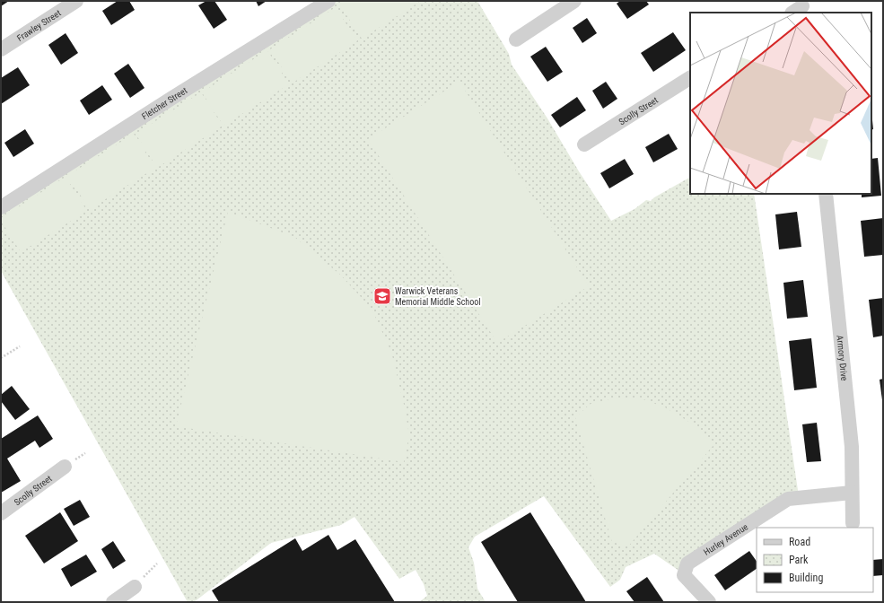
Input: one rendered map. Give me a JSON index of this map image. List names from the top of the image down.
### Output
{
  "streets": {
    "street": [
      "Frawley Street",
      "Fletcher Street",
      "Scolly Street",
      "Armory Drive",
      "Hurley Avenue"
    ]
  },
  "crossings": [
    ["Armory Drive", "Hurley Avenue"]
  ],
  "places": {
    "school or university": ["Warwick Veterans Memorial Middle School"]
  },
  "legend": ["Road", "Park", "Building"]
}
